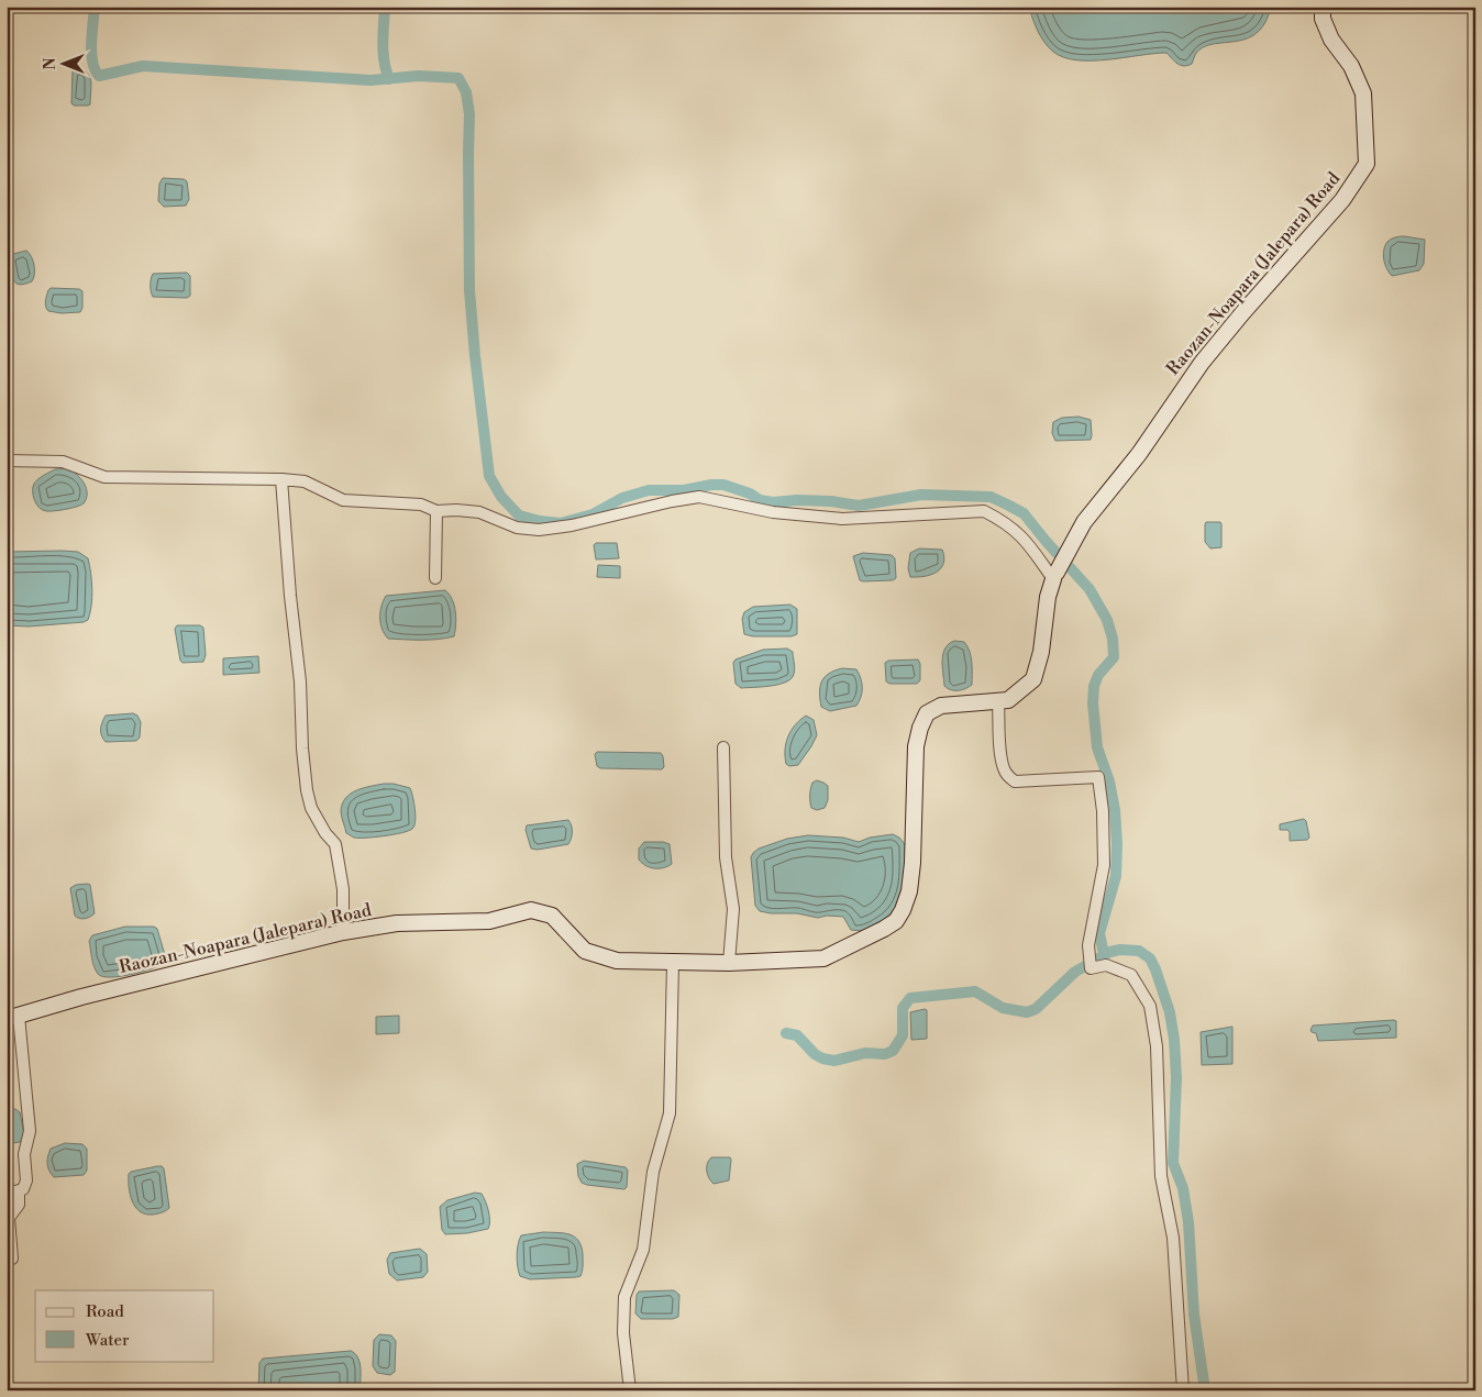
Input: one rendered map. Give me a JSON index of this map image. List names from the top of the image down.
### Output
{
  "streets": {
    "main road": ["Raozan-Noapara (Jalepara) Road"]
  },
  "legend": ["Road", "Water"],
  "north": "left"
}
